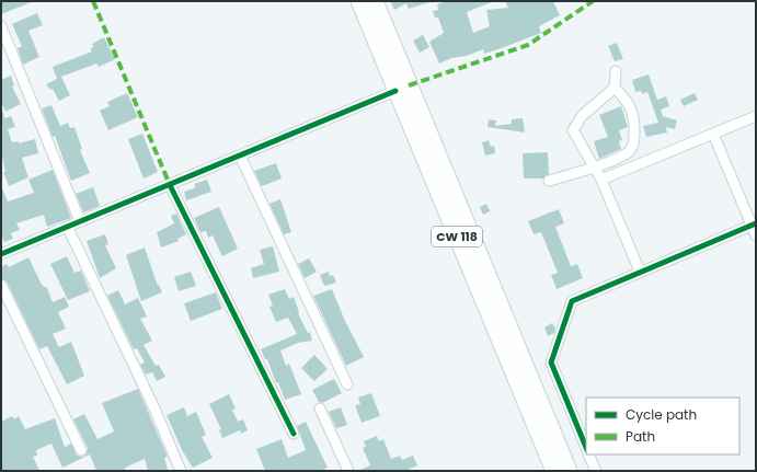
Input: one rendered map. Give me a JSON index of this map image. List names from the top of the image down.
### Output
{
  "streets": {
    "highway": ["CW 118"]
  },
  "legend": ["Cycle path", "Path"]
}
